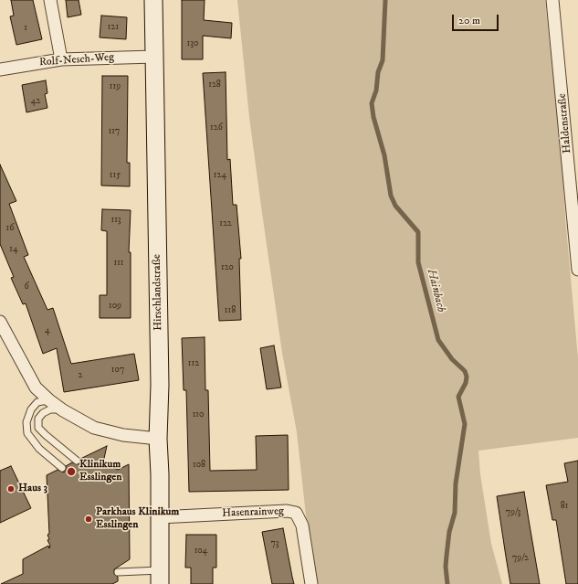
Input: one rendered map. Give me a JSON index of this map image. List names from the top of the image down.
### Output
{
  "streets": {
    "street": [
      "Rolf-Nesch-Weg",
      "Haldenstraße",
      "Hirschlandstraße",
      "Hasenrainweg"
    ]
  },
  "crossings": [
    ["Rolf-Nesch-Weg", "Hirschlandstraße"],
    ["Hirschlandstraße", "Hasenrainweg"]
  ],
  "water": ["Hainbach"],
  "places": ["Klinikum Esslingen", "Haus 3", "Parkhaus Klinikum Esslingen"],
  "house_numbers": [
    "121",
    "1",
    "130",
    "128",
    "119",
    "42",
    "126",
    "117",
    "115",
    "124",
    "113",
    "122",
    "16",
    "14",
    "111",
    "120",
    "6",
    "109",
    "118",
    "4",
    "112",
    "107",
    "2",
    "110",
    "108",
    "81",
    "79/3",
    "73",
    "104",
    "79/2"
  ],
  "scale_bar": "20 m"
}
